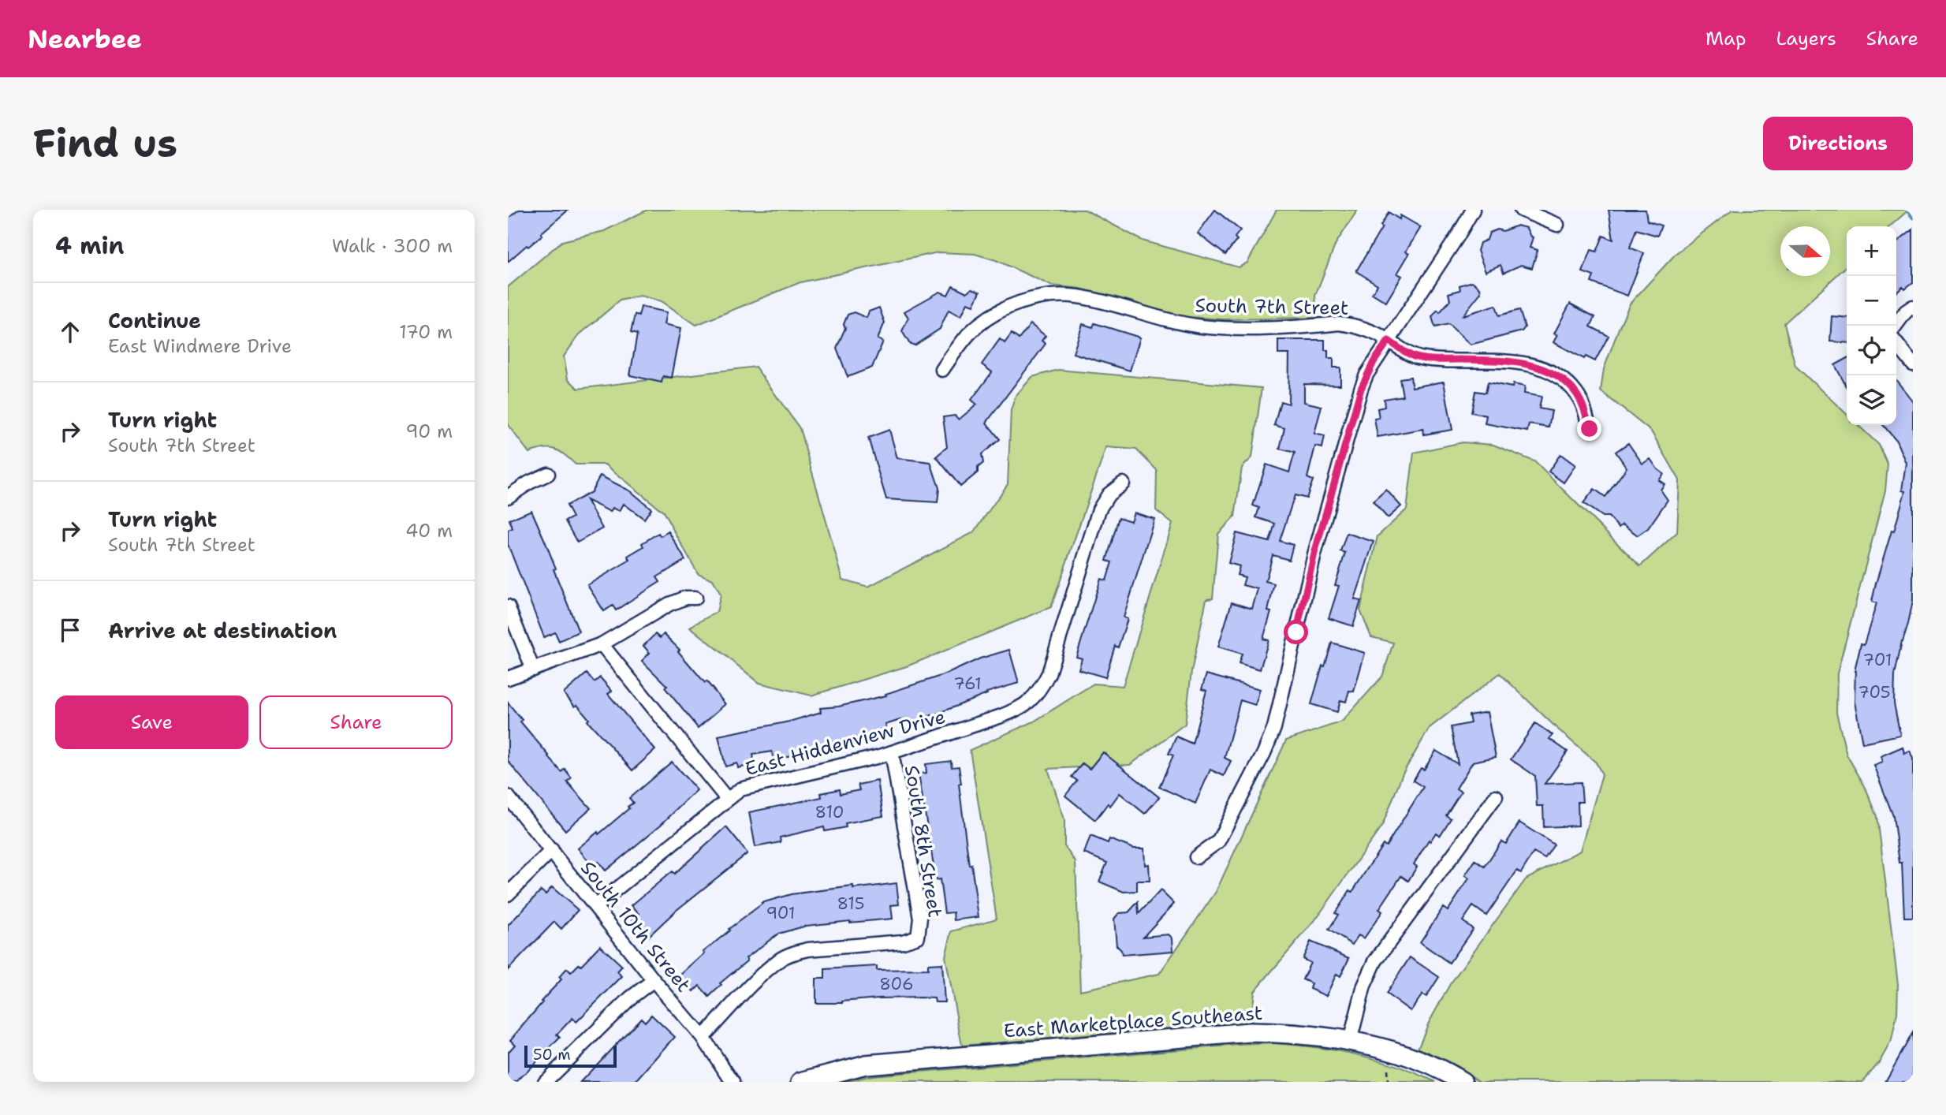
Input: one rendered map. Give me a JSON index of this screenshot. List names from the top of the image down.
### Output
{
  "streets": {
    "street": [
      "South 7th Street",
      "East Hiddenview Drive",
      "South 8th Street",
      "South 10th Street",
      "East Marketplace Southeast"
    ]
  },
  "crossings": [
    ["East Hiddenview Drive", "South 8th Street"],
    ["East Hiddenview Drive", "South 10th Street"],
    ["South 8th Street", "South 10th Street"]
  ],
  "house_numbers": [
    "701",
    "761",
    "705",
    "810",
    "815",
    "901",
    "806"
  ],
  "scale_bar": "50 m",
  "north": "right",
  "page": {
    "header": "Nearbee",
    "nav": ["Map", "Layers", "Share"],
    "buttons": [
      "Directions",
      ["Save", "Share"]
    ],
    "title": "Find us",
    "heading": ["4 min", "Walk · 300 m"],
    "map_buttons": ["+", "−"],
    "list": [
      ["Continue", "East Windmere Drive", "170 m"],
      ["Turn right", "South 7th Street", "90 m"],
      ["Turn right", "South 7th Street", "40 m"],
      "Arrive at destination"
    ],
    "scale": "50 m"
  }
}
